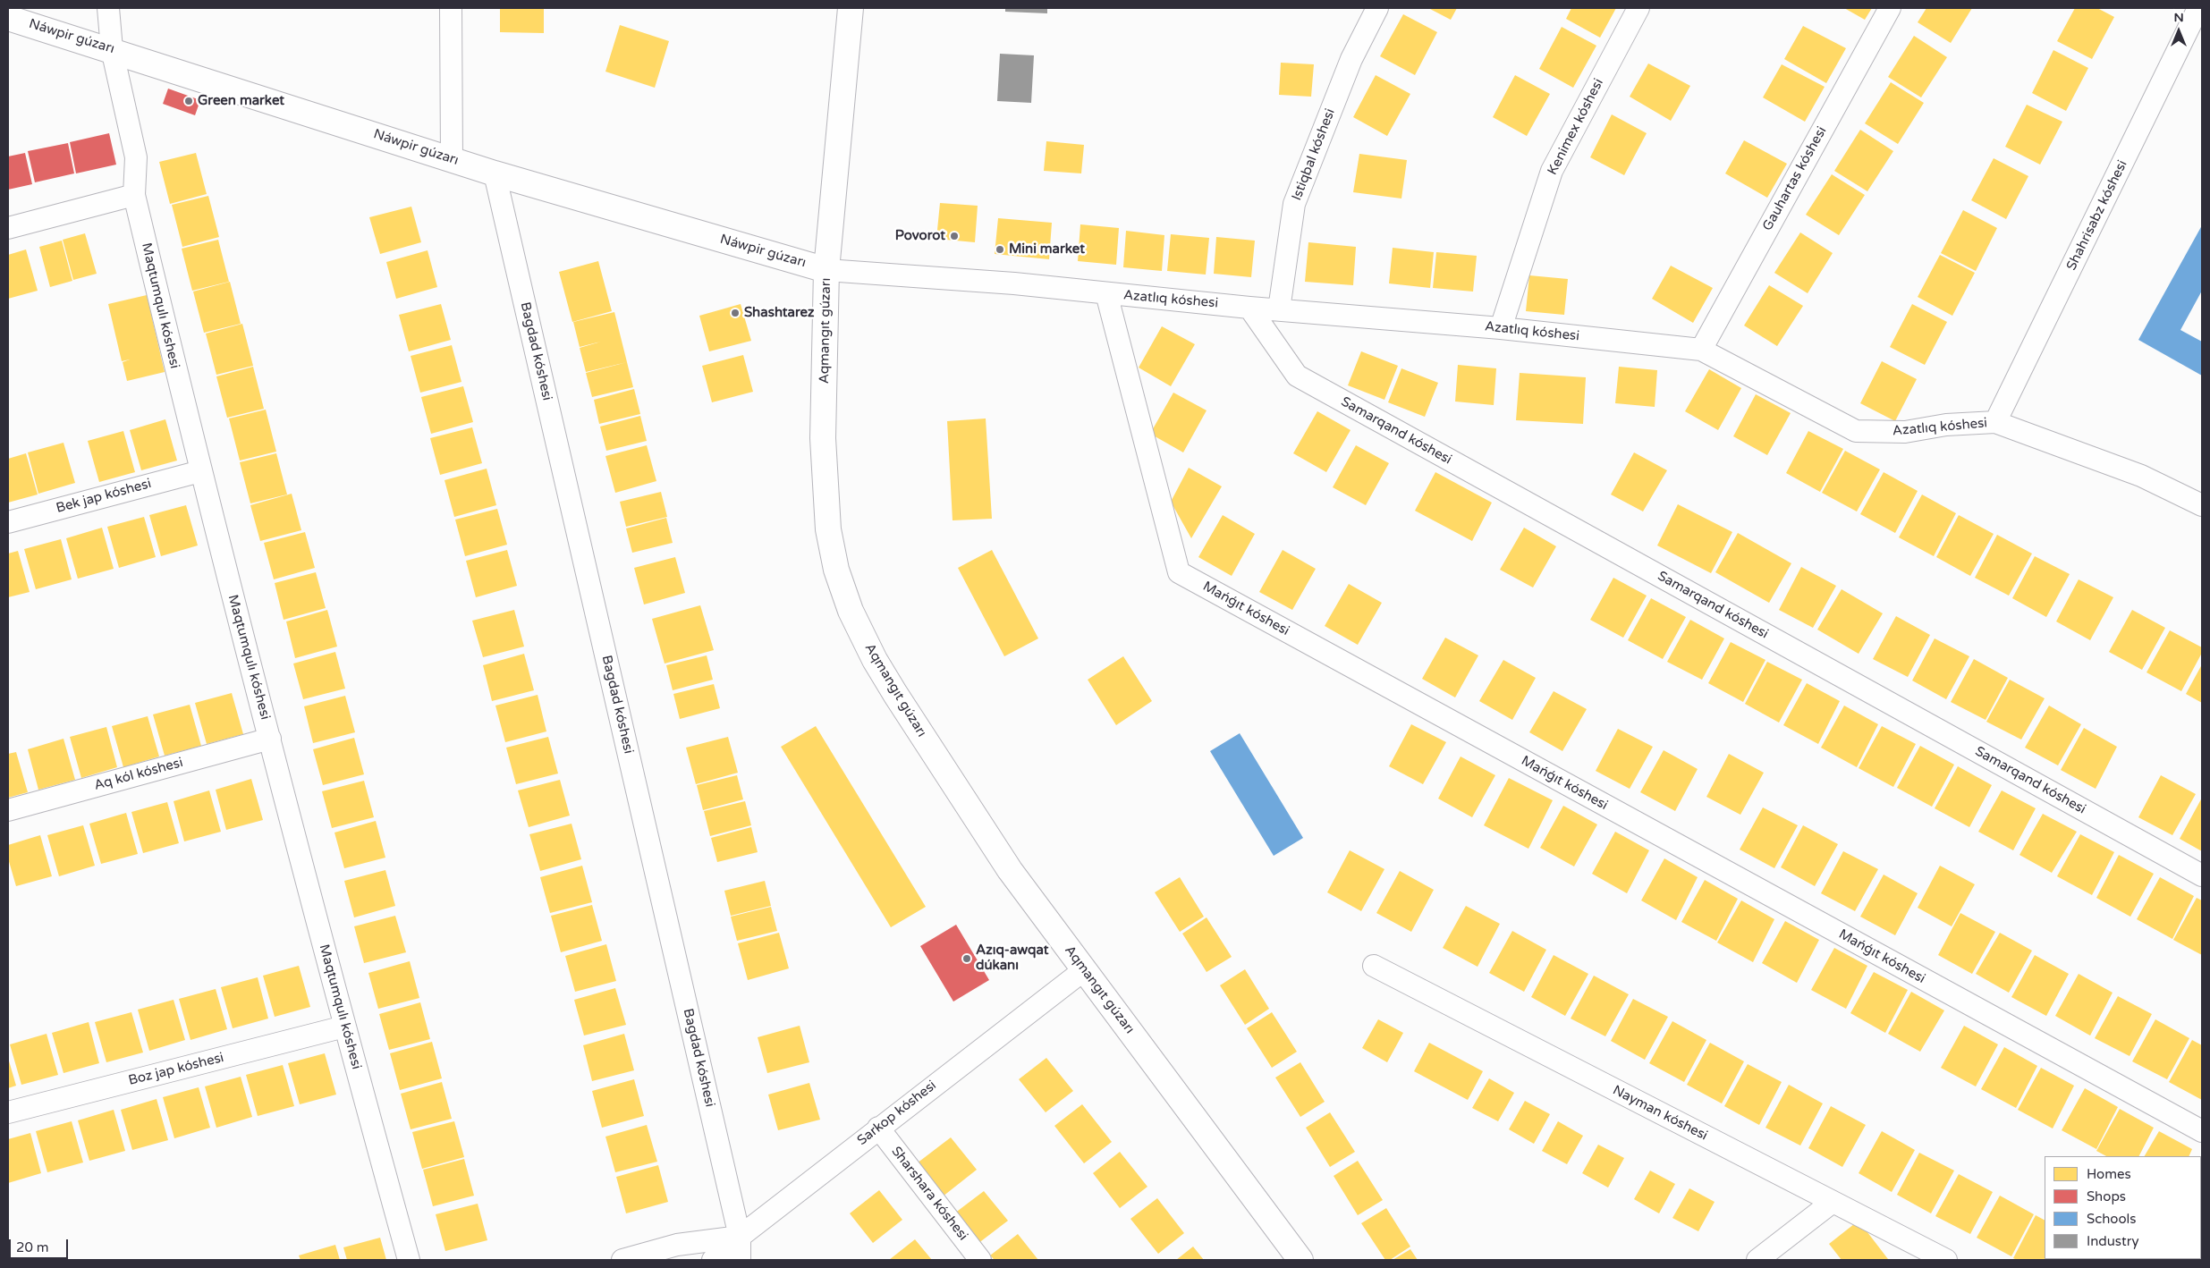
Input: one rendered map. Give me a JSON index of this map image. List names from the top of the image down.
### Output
{
  "streets": {
    "street": [
      "Náwpir gúzarı",
      "Kenimex kóshesi",
      "Istiqbal kóshesi",
      "Gauhartas kóshesi",
      "Shahrisabz kóshesi",
      "Azatlıq kóshesi",
      "Maqtumqulı kóshesi",
      "Aqmangıt gúzarı",
      "Bagdad kóshesi",
      "Samarqand kóshesi",
      "Bek jap kóshesi",
      "Mańǵıt kóshesi",
      "Aq kól kóshesi",
      "Boz jap kóshesi",
      "Sarkop kóshesi",
      "Nayman kóshesi",
      "Sharshara kóshesi"
    ]
  },
  "crossings": [
    ["Náwpir gúzarı", "Azatlıq kóshesi"],
    ["Náwpir gúzarı", "Maqtumqulı kóshesi"],
    ["Náwpir gúzarı", "Aqmangıt gúzarı"],
    ["Náwpir gúzarı", "Bagdad kóshesi"],
    ["Kenimex kóshesi", "Azatlıq kóshesi"],
    ["Istiqbal kóshesi", "Azatlıq kóshesi"],
    ["Gauhartas kóshesi", "Azatlıq kóshesi"],
    ["Shahrisabz kóshesi", "Azatlıq kóshesi"],
    ["Azatlıq kóshesi", "Aqmangıt gúzarı"],
    ["Azatlıq kóshesi", "Samarqand kóshesi"],
    ["Azatlıq kóshesi", "Mańǵıt kóshesi"],
    ["Maqtumqulı kóshesi", "Bek jap kóshesi"],
    ["Maqtumqulı kóshesi", "Aq kól kóshesi"],
    ["Maqtumqulı kóshesi", "Boz jap kóshesi"],
    ["Aqmangıt gúzarı", "Sarkop kóshesi"],
    ["Bagdad kóshesi", "Sarkop kóshesi"],
    ["Sarkop kóshesi", "Sharshara kóshesi"]
  ],
  "places": [
    "Green market",
    "Povorot",
    "Mini market",
    "Shashtarez",
    "Azıq-awqat dúkanı"
  ],
  "legend": [
    "Homes",
    "Shops",
    "Schools",
    "Industry"
  ],
  "scale_bar": "20 m",
  "north": "top"
}
